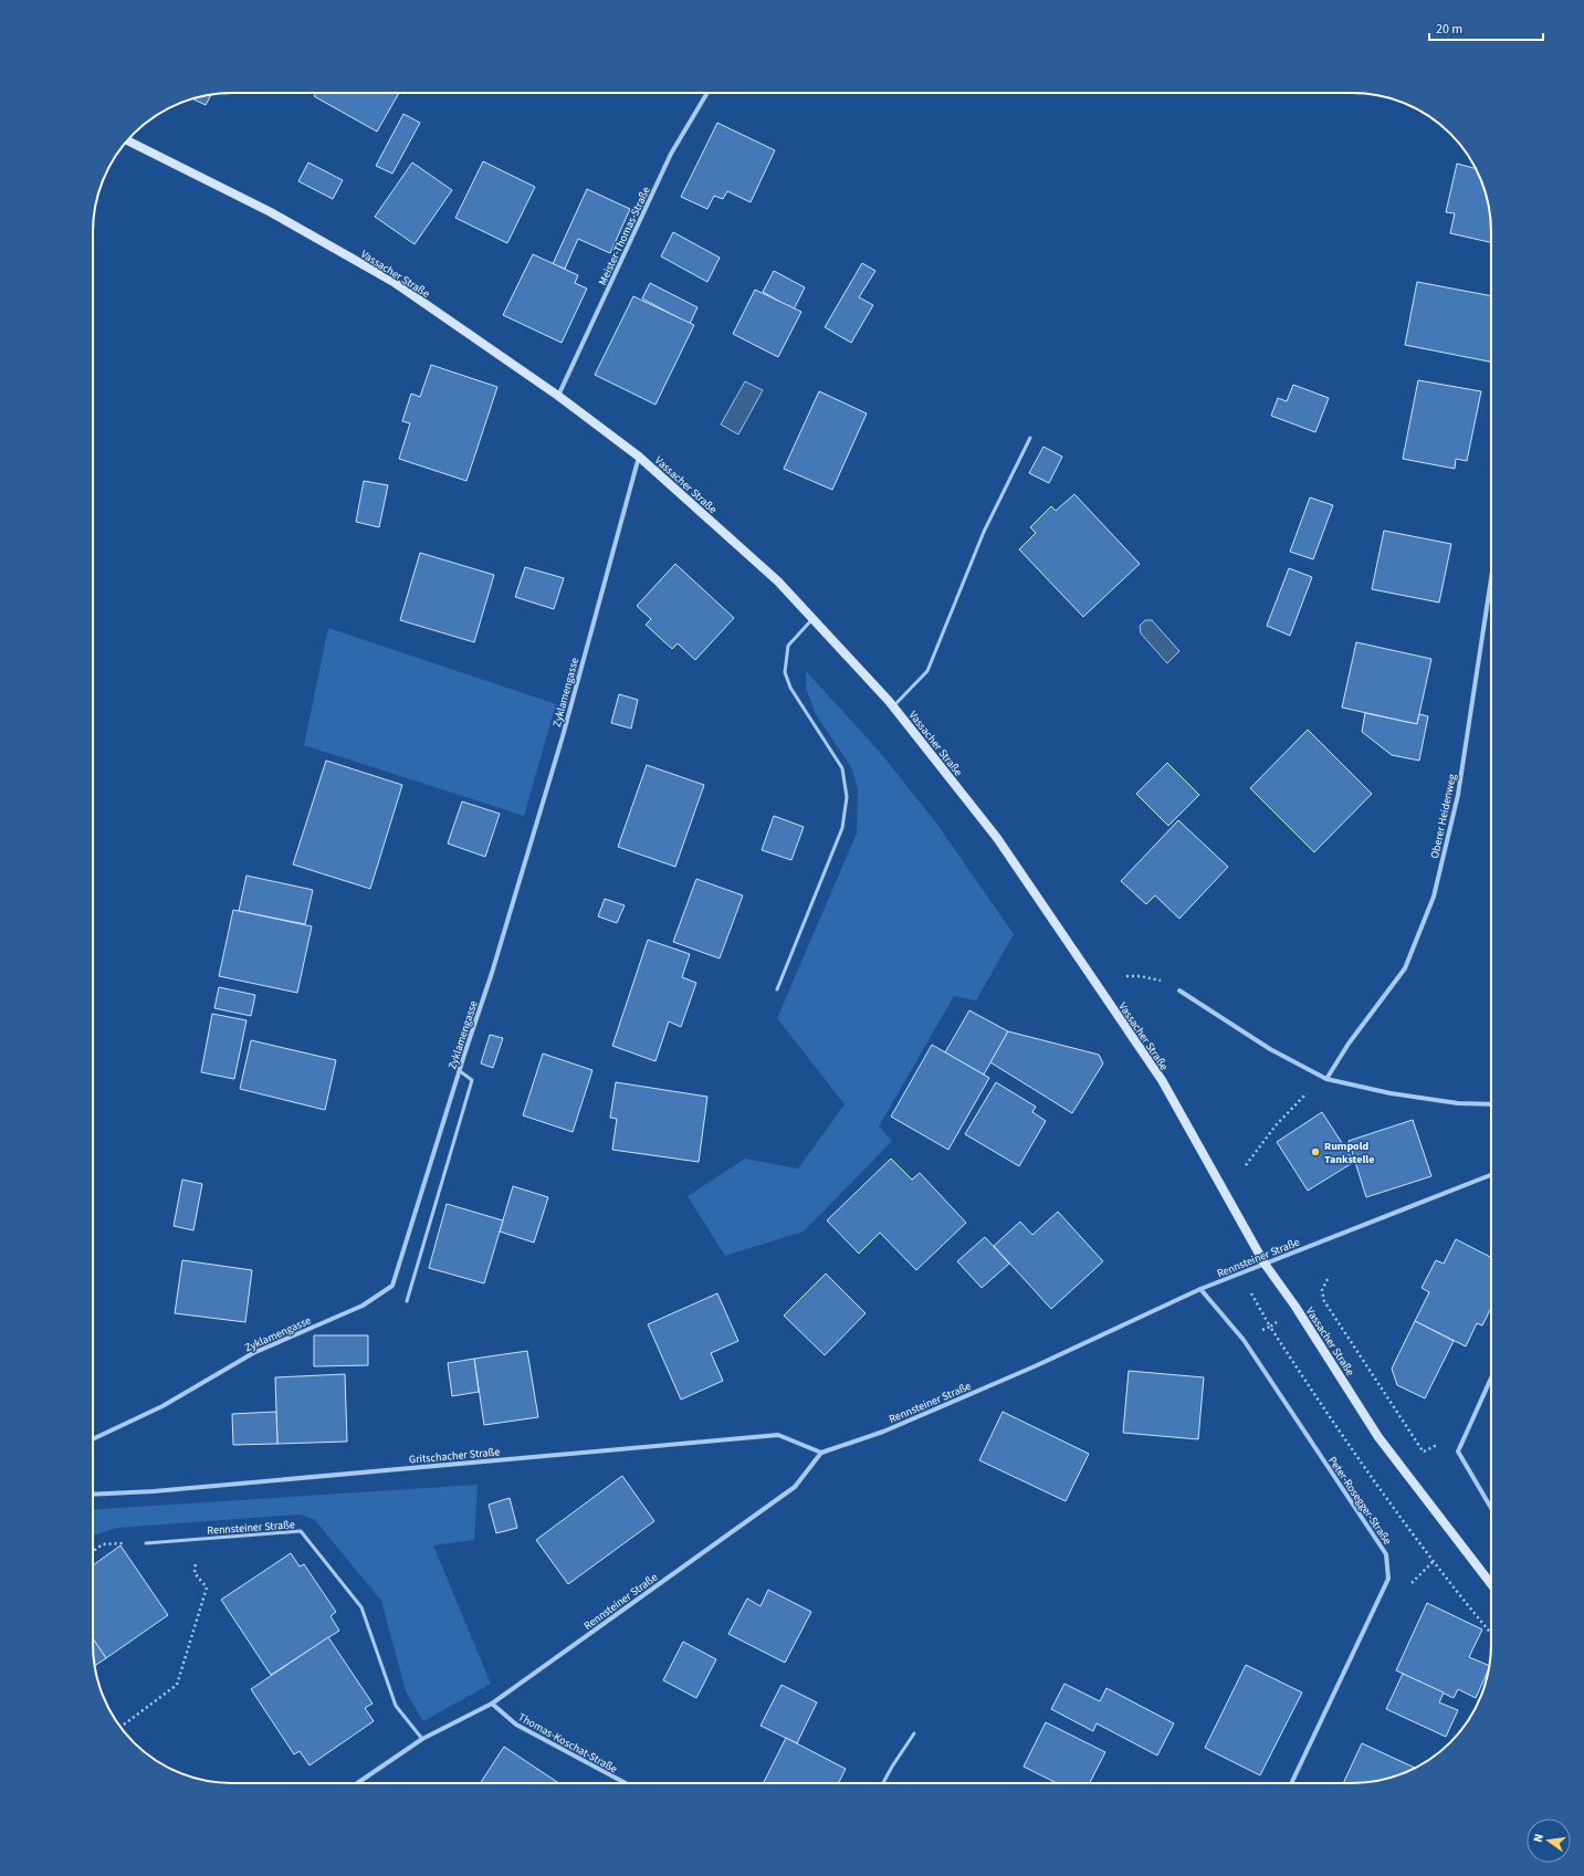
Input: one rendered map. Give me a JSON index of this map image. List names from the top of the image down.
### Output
{
  "streets": {
    "main road": ["Vassacher Straße"],
    "street": [
      "Meister-Thomas-Straße",
      "Zyklamengasse",
      "Oberer Heidenweg",
      "Rennsteiner Straße",
      "Gritschacher Straße",
      "Peter-Rosegger-Straße",
      "Thomas-Koschat-Straße"
    ]
  },
  "crossings": [
    ["Meister-Thomas-Straße", "Vassacher Straße"],
    ["Vassacher Straße", "Zyklamengasse"],
    ["Vassacher Straße", "Rennsteiner Straße"],
    ["Rennsteiner Straße", "Gritschacher Straße"],
    ["Rennsteiner Straße", "Peter-Rosegger-Straße"],
    ["Rennsteiner Straße", "Thomas-Koschat-Straße"]
  ],
  "places": ["Rumpold Tankstelle"],
  "scale_bar": "20 m",
  "north": "left"
}
